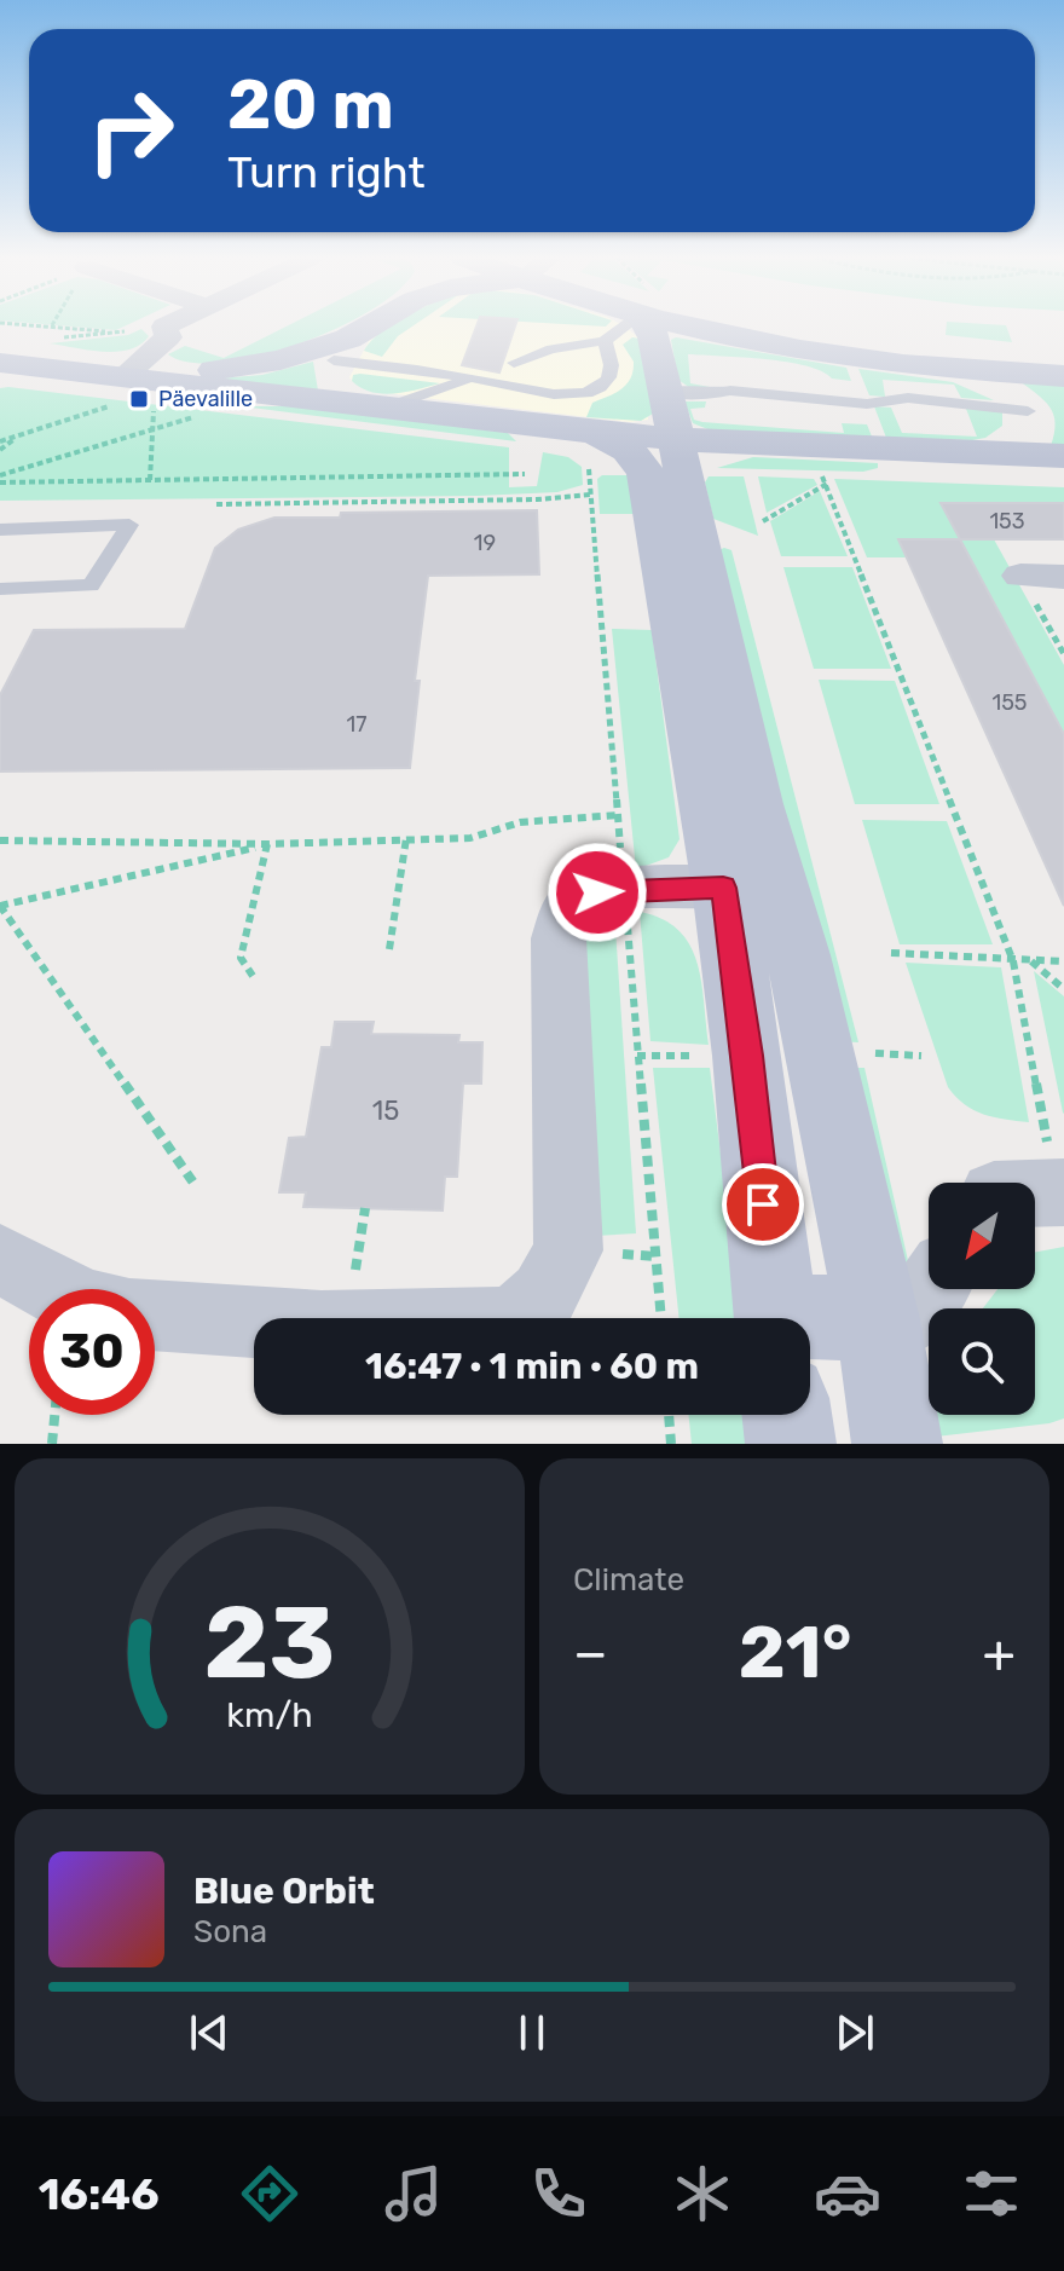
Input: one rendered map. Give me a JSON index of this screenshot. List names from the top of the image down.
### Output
{
  "places": {
    "transit": ["Päevalille"]
  },
  "house_numbers": [
    "153",
    "19",
    "155",
    "17",
    "15"
  ],
  "north": "bottom left",
  "page": {
    "turn": ["20 m", "Turn right"],
    "limit": "30",
    "trip": "16:47 · 1 min · 60 m",
    "tile": "Climate",
    "heat": ["−", "21°", "+"],
    "song": ["Blue Orbit", "Sona"],
    "tabs": "16:46",
    "gauge": ["23", "km/h"]
  }
}
